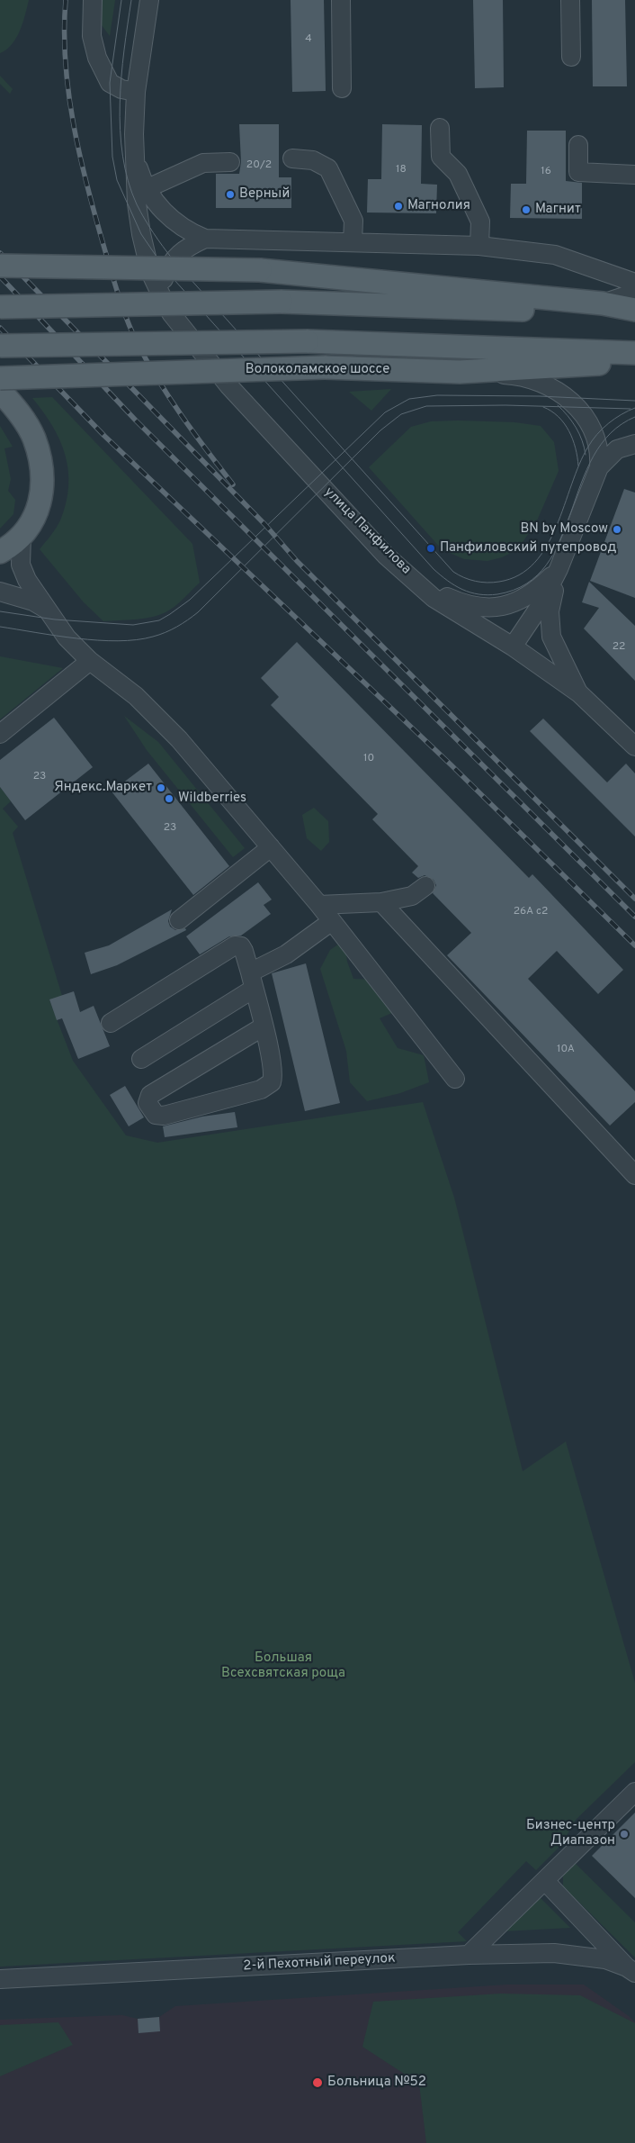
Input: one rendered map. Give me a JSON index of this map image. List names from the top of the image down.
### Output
{
  "streets": {
    "main road": ["Волоколамское шоссе"],
    "street": ["улица Панфилова", "2-й Пехотный переулок"]
  },
  "parks": ["Большая Всехсвятская роща"],
  "places": [
    "Верный",
    "Магнолия",
    "Магнит",
    "BN by Moscow",
    "Панфиловский путепровод",
    "Яндекс.Маркет",
    "Wildberries",
    "Бизнес-центр Диапазон",
    "Больница №52"
  ],
  "house_numbers": [
    "4",
    "20/2",
    "18",
    "16",
    "22",
    "10",
    "23",
    "23",
    "26А с2",
    "10А"
  ]
}
